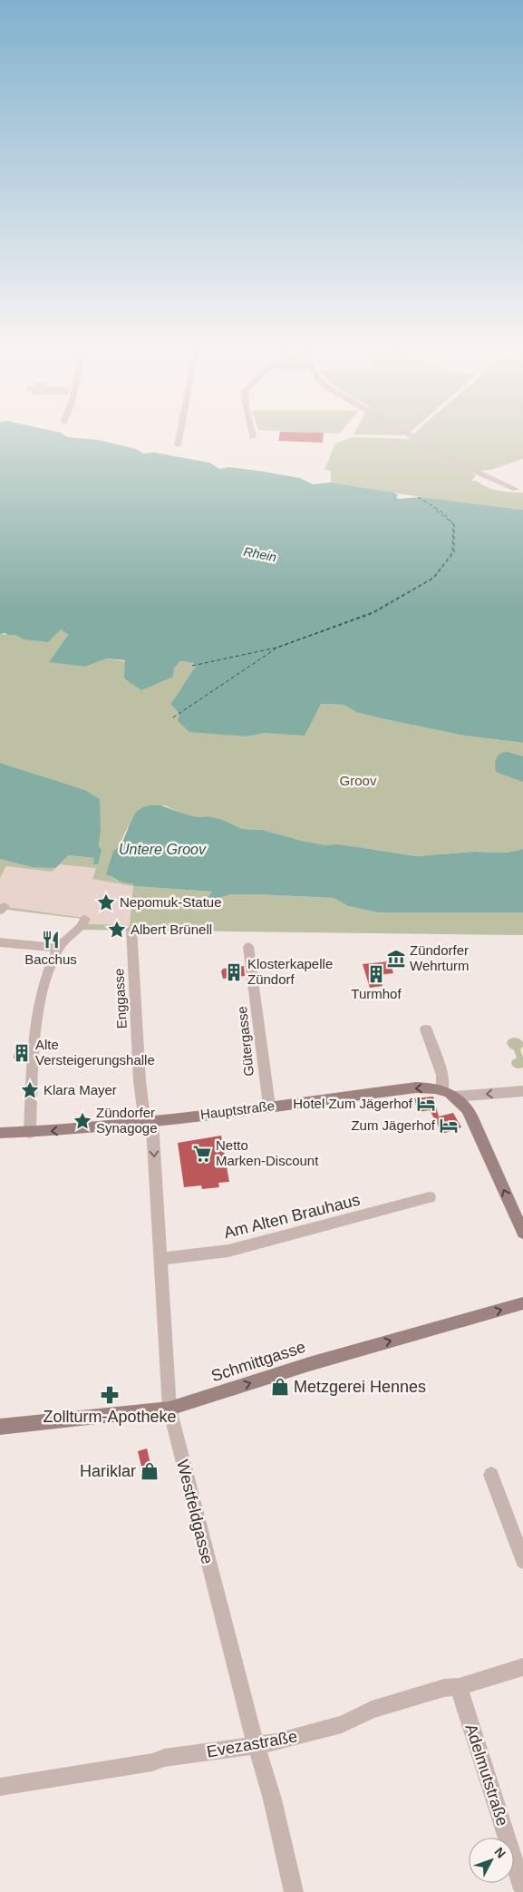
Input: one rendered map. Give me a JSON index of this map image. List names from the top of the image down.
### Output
{
  "streets": {
    "main road": ["Hauptstraße", "Schmittgasse"],
    "street": [
      "Enggasse",
      "Gütergasse",
      "Am Alten Brauhaus",
      "Westfeldgasse",
      "Evezastraße",
      "Adelmutstraße"
    ]
  },
  "crossings": [
    ["Enggasse", "Hauptstraße"],
    ["Enggasse", "Westfeldgasse"],
    ["Gütergasse", "Hauptstraße"],
    ["Hauptstraße", "Westfeldgasse"],
    ["Am Alten Brauhaus", "Westfeldgasse"],
    ["Schmittgasse", "Westfeldgasse"],
    ["Westfeldgasse", "Evezastraße"],
    ["Evezastraße", "Adelmutstraße"]
  ],
  "one_way": ["Hauptstraße", "Schmittgasse"],
  "water": ["Rhein", "Untere Groov"],
  "parks": ["Groov"],
  "places": {
    "place": [
      "Nepomuk-Statue",
      "Albert Brünell",
      "Klara Mayer",
      "Zündorfer Synagoge"
    ],
    "restaurant": ["Bacchus"],
    "museum": ["Zündorfer Wehrturm"],
    "building": ["Klosterkapelle Zündorf", "Turmhof", "Alte Versteigerungshalle"],
    "hotel": ["Hotel Zum Jägerhof", "Zum Jägerhof"],
    "supermarket": ["Netto Marken-Discount"],
    "shop": ["Metzgerei Hennes", "Hariklar"],
    "pharmacy": ["Zollturm-Apotheke"]
  },
  "north": "top right"
}
